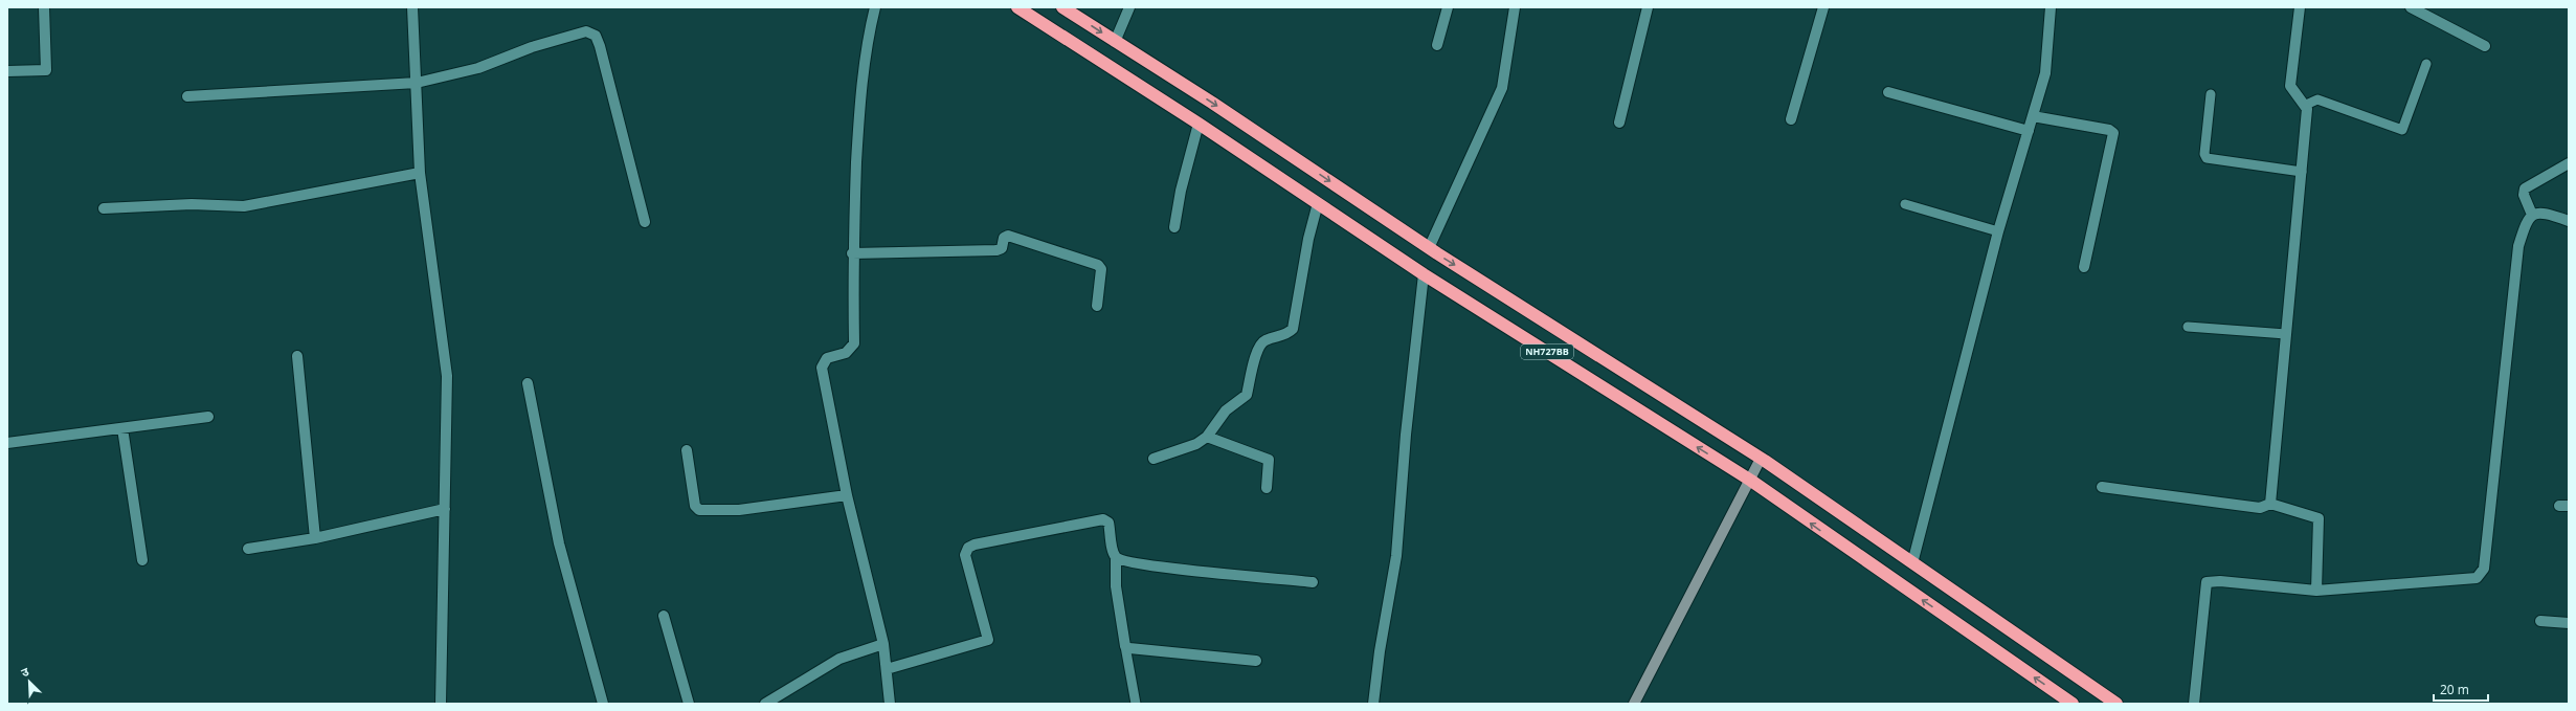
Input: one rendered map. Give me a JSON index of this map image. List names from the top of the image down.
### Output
{
  "streets": {
    "highway": ["NH727BB"]
  },
  "scale_bar": "20 m",
  "north": "top left"
}
